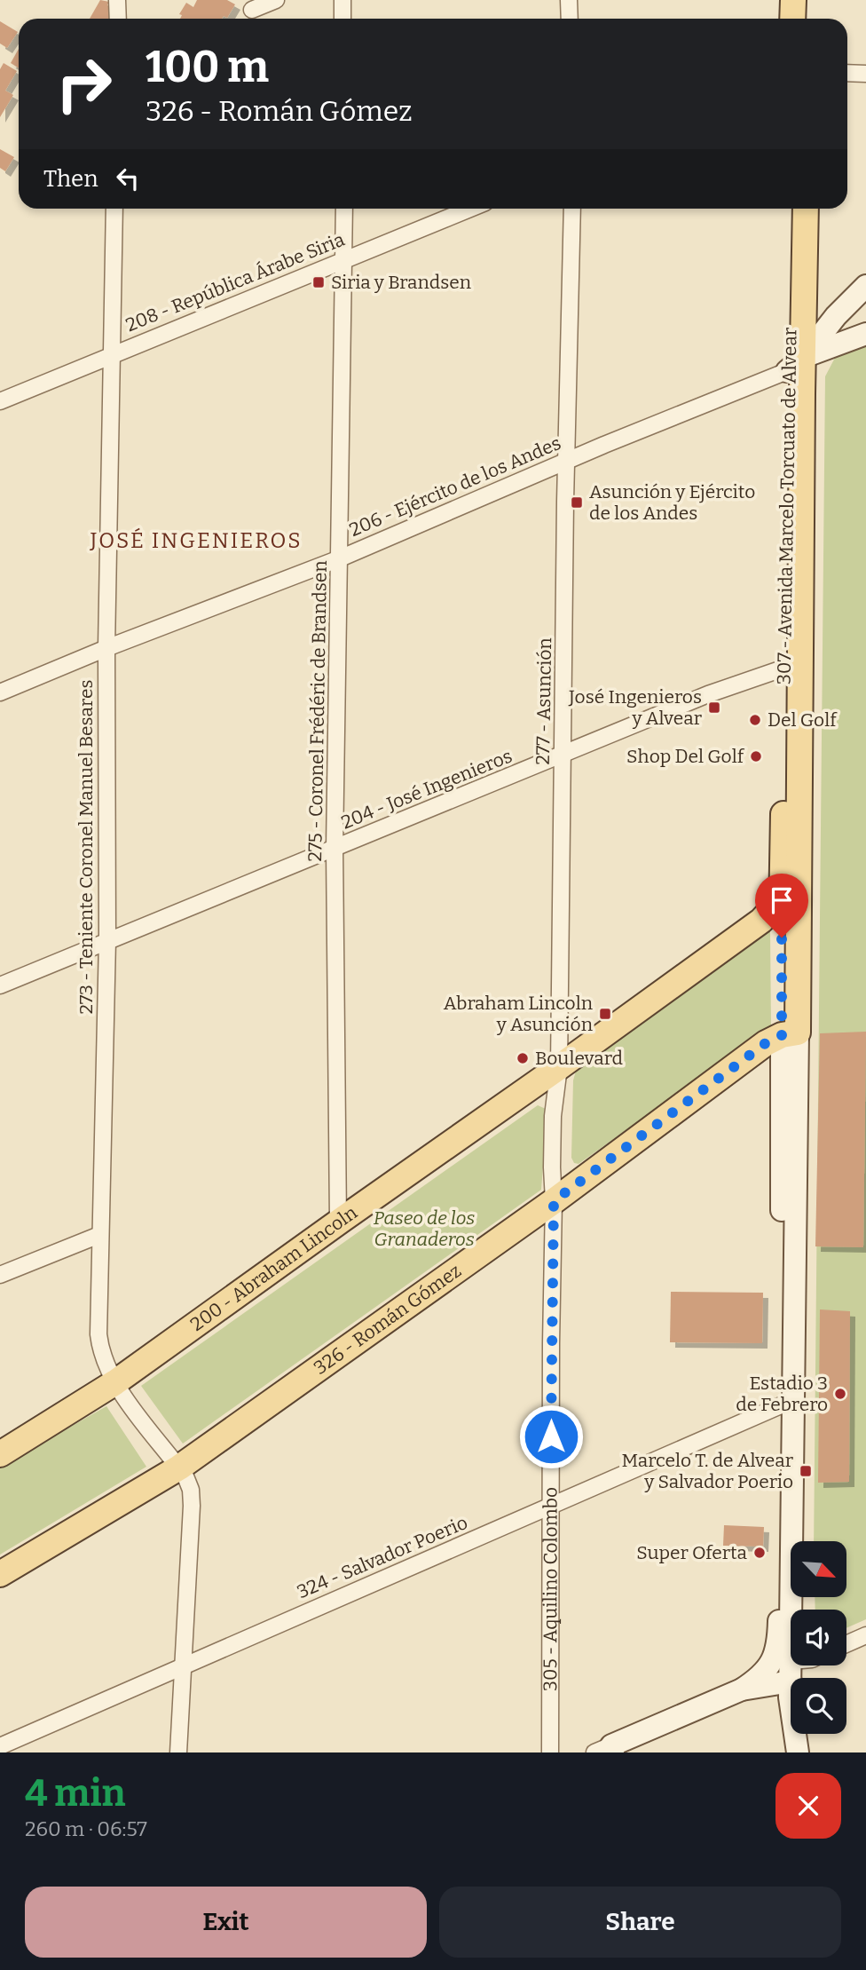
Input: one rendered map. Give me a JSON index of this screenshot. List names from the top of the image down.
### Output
{
  "streets": {
    "main road": ["307 - Avenida Marcelo Torcuato de Alvear", "200 - Abraham Lincoln", "326 - Román Gómez"],
    "street": [
      "208 - República Árabe Siria",
      "206 - Ejército de los Andes",
      "277 - Asunción",
      "275 - Coronel Frédéric de Brandsen",
      "204 - José Ingenieros",
      "273 - Teniente Coronel Manuel Besares",
      "324 - Salvador Poerio",
      "305 - Aquilino Colombo"
    ]
  },
  "crossings": [
    ["208 - República Árabe Siria", "275 - Coronel Frédéric de Brandsen"],
    ["208 - República Árabe Siria", "273 - Teniente Coronel Manuel Besares"],
    ["206 - Ejército de los Andes", "307 - Avenida Marcelo Torcuato de Alvear"],
    ["206 - Ejército de los Andes", "277 - Asunción"],
    ["206 - Ejército de los Andes", "275 - Coronel Frédéric de Brandsen"],
    ["206 - Ejército de los Andes", "273 - Teniente Coronel Manuel Besares"],
    ["307 - Avenida Marcelo Torcuato de Alvear", "204 - José Ingenieros"],
    ["307 - Avenida Marcelo Torcuato de Alvear", "200 - Abraham Lincoln"],
    ["307 - Avenida Marcelo Torcuato de Alvear", "326 - Román Gómez"],
    ["307 - Avenida Marcelo Torcuato de Alvear", "324 - Salvador Poerio"],
    ["277 - Asunción", "204 - José Ingenieros"],
    ["277 - Asunción", "200 - Abraham Lincoln"],
    ["277 - Asunción", "326 - Román Gómez"],
    ["277 - Asunción", "305 - Aquilino Colombo"],
    ["275 - Coronel Frédéric de Brandsen", "204 - José Ingenieros"],
    ["275 - Coronel Frédéric de Brandsen", "200 - Abraham Lincoln"],
    ["204 - José Ingenieros", "273 - Teniente Coronel Manuel Besares"],
    ["273 - Teniente Coronel Manuel Besares", "200 - Abraham Lincoln"],
    ["273 - Teniente Coronel Manuel Besares", "326 - Román Gómez"],
    ["273 - Teniente Coronel Manuel Besares", "324 - Salvador Poerio"],
    ["326 - Román Gómez", "305 - Aquilino Colombo"],
    ["324 - Salvador Poerio", "305 - Aquilino Colombo"]
  ],
  "districts": ["JOSÉ INGENIEROS"],
  "parks": ["Paseo de los Granaderos"],
  "places": {
    "transit": [
      "Siria y Brandsen",
      "Asunción y Ejército de los Andes",
      "José Ingenieros y Alvear",
      "Abraham Lincoln y Asunción",
      "Marcelo T. de Alvear y Salvador Poerio"
    ],
    "other": [
      "Del Golf",
      "Shop Del Golf",
      "Boulevard",
      "Estadio 3 de Febrero",
      "Super Oferta"
    ]
  },
  "north": "bottom right",
  "page": {
    "turn": ["100 m", "326 - Román Gómez"],
    "then": "Then",
    "heading": ["4 min", "260 m · 06:57"],
    "buttons": ["Exit", "Share"]
  }
}
